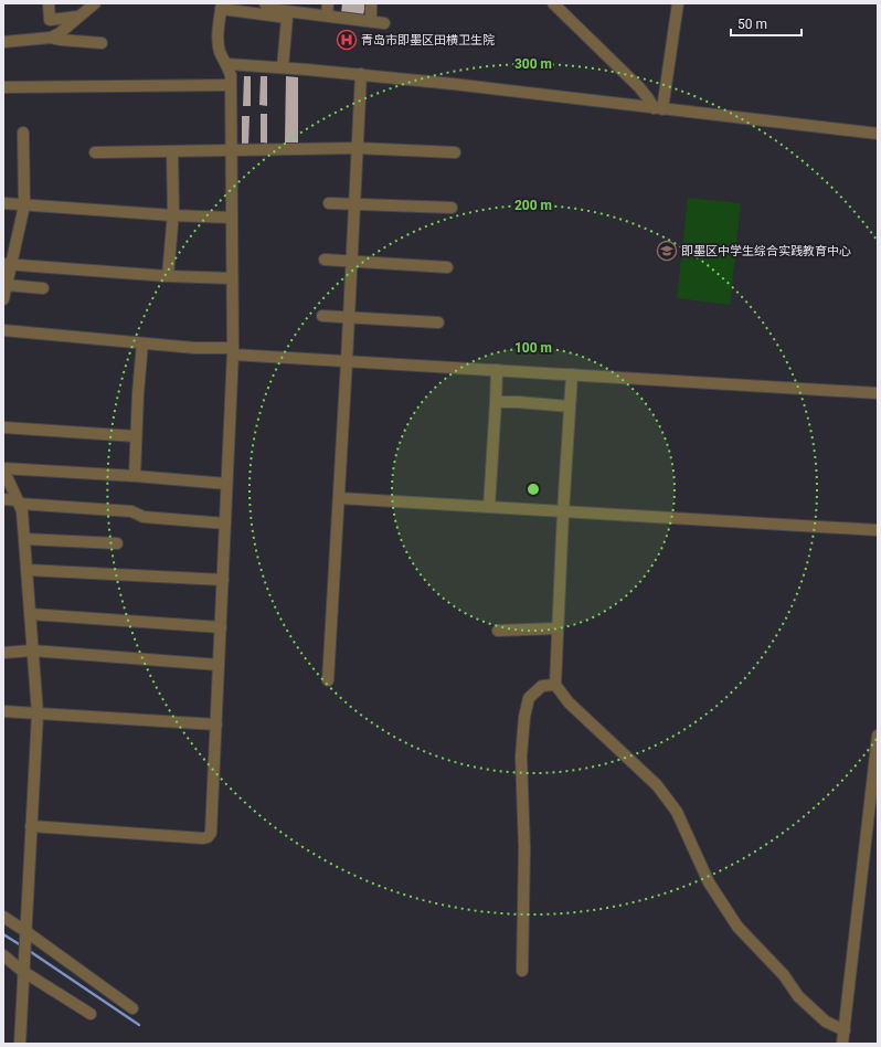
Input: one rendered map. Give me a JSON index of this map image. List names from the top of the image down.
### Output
{
  "places": {
    "hospital": ["青岛市即墨区田横卫生院"],
    "school or university": ["即墨区中学生综合实践教育中心"]
  },
  "scale_bar": "50 m",
  "rings": ["300 m", "200 m", "100 m"]
}
